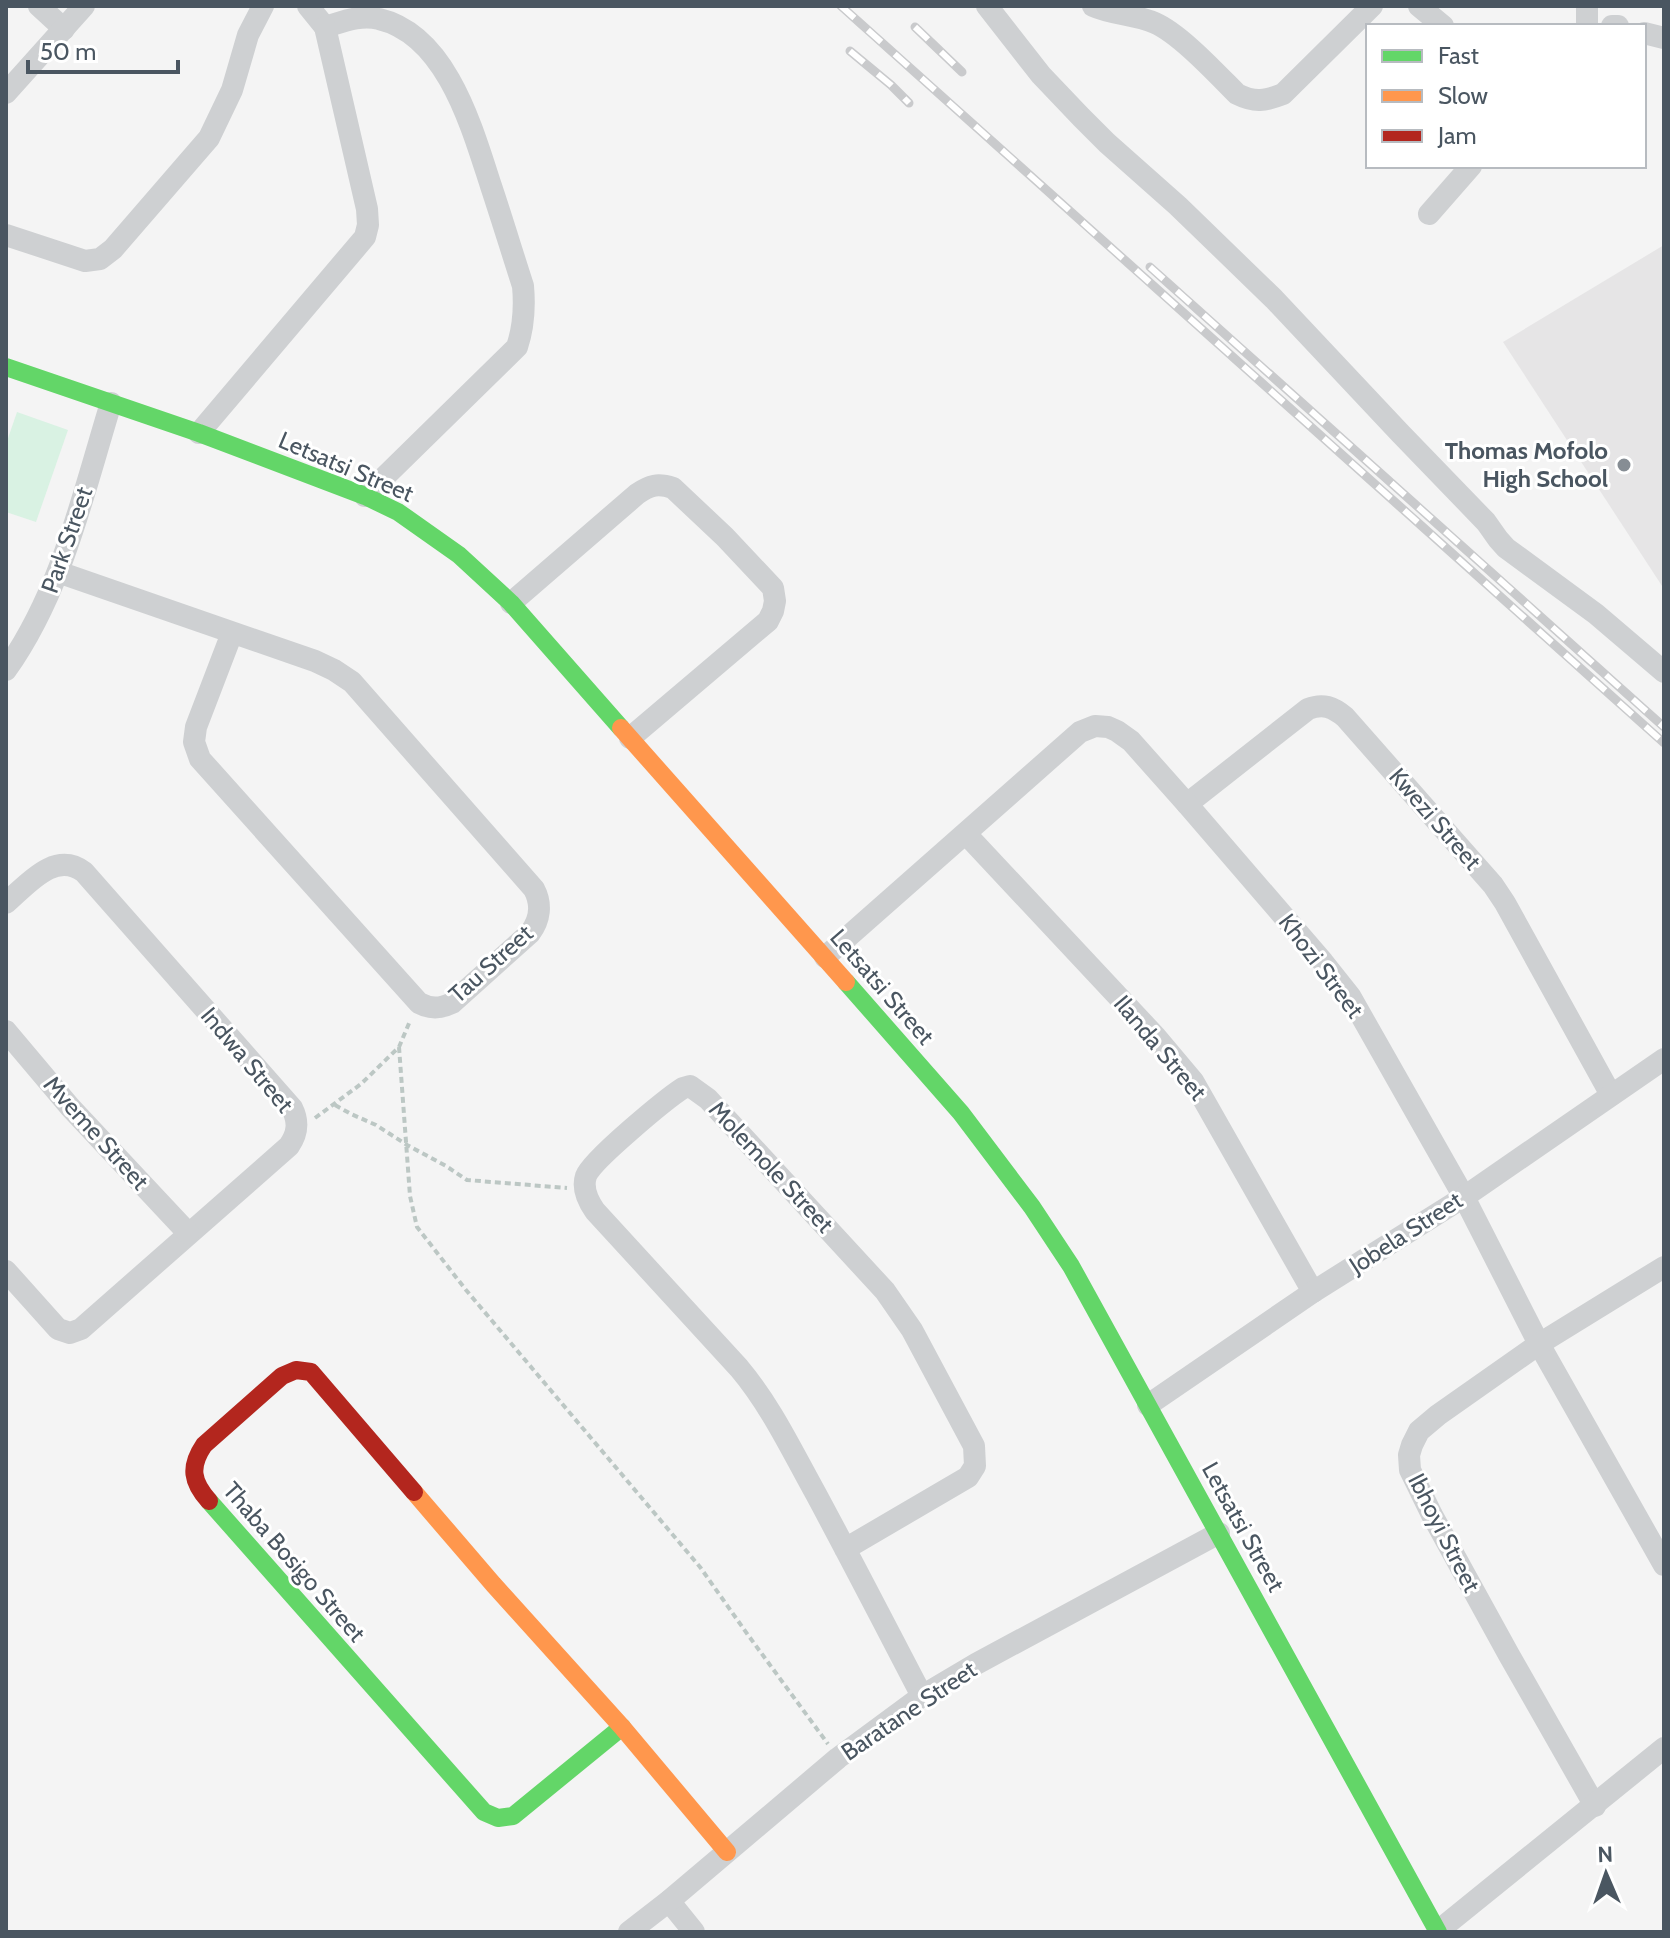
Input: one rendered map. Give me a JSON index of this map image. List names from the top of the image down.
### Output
{
  "streets": {
    "street": [
      "Letsatsi Street",
      "Park Street",
      "Kwezi Street",
      "Tau Street",
      "Khozi Street",
      "Ilanda Street",
      "Indwa Street",
      "Mveme Street",
      "Molemole Street",
      "Jobela Street",
      "Ibhoyi Street",
      "Thaba Bosigo Street",
      "Baratane Street"
    ]
  },
  "crossings": [
    ["Letsatsi Street", "Park Street"],
    ["Letsatsi Street", "Khozi Street"],
    ["Letsatsi Street", "Jobela Street"],
    ["Letsatsi Street", "Baratane Street"],
    ["Park Street", "Tau Street"],
    ["Kwezi Street", "Khozi Street"],
    ["Kwezi Street", "Jobela Street"],
    ["Khozi Street", "Ilanda Street"],
    ["Khozi Street", "Jobela Street"],
    ["Khozi Street", "Ibhoyi Street"],
    ["Ilanda Street", "Jobela Street"],
    ["Indwa Street", "Mveme Street"],
    ["Thaba Bosigo Street", "Baratane Street"]
  ],
  "places": ["Thomas Mofolo High School"],
  "legend": ["Fast", "Slow", "Jam"],
  "scale_bar": "50 m",
  "north": "top"
}
